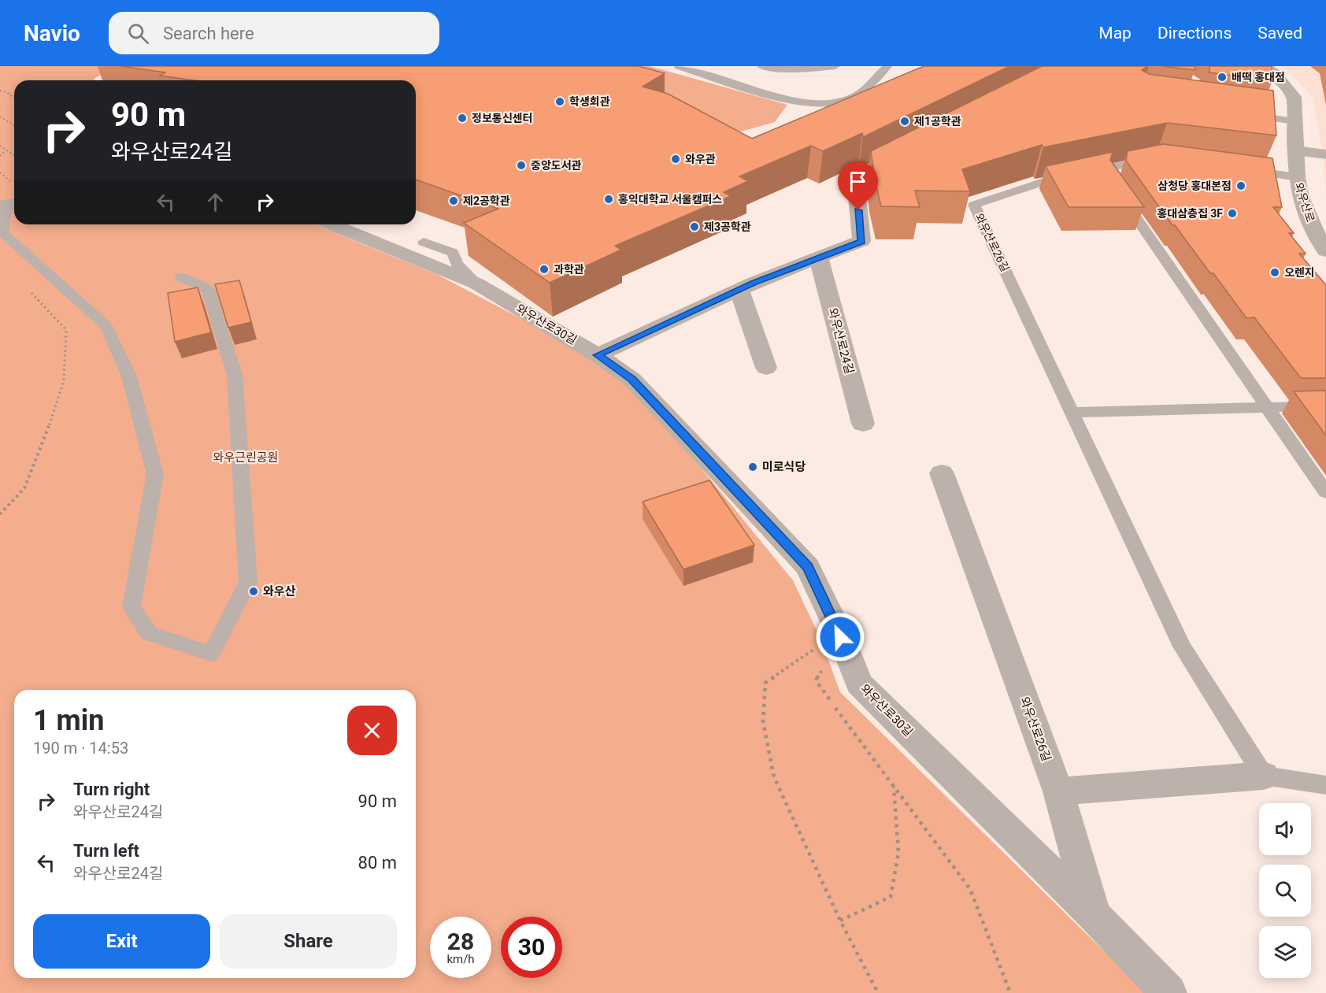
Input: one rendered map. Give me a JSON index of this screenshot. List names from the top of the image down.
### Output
{
  "streets": {
    "street": [
      "와우산로",
      "와우산로26길",
      "와우산로30길",
      "와우산로24길"
    ]
  },
  "crossings": [
    ["와우산로26길", "와우산로30길"]
  ],
  "parks": ["와우근린공원"],
  "places": [
    "배떡 홍대점",
    "학생회관",
    "정보통신센터",
    "제1공학관",
    "와우관",
    "중앙도서관",
    "삼청당 홍대본점",
    "홍익대학교 서울캠퍼스",
    "제2공학관",
    "홍대삼층집 3F",
    "제3공학관",
    "과학관",
    "오렌지",
    "미로식당",
    "와우산"
  ],
  "page": {
    "header": "Navio",
    "search": "Search here",
    "nav": ["Map", "Directions", "Saved"],
    "turn": ["90 m", "와우산로24길"],
    "heading": ["1 min", "190 m · 14:53"],
    "list": [
      {
        "name": "Turn right",
        "note": "와우산로24길",
        "value": "90 m"
      },
      {
        "name": "Turn left",
        "note": "와우산로24길",
        "value": "80 m"
      }
    ],
    "buttons": ["Exit", "Share"],
    "speed": "28 km/h",
    "limit": "30"
  }
}
